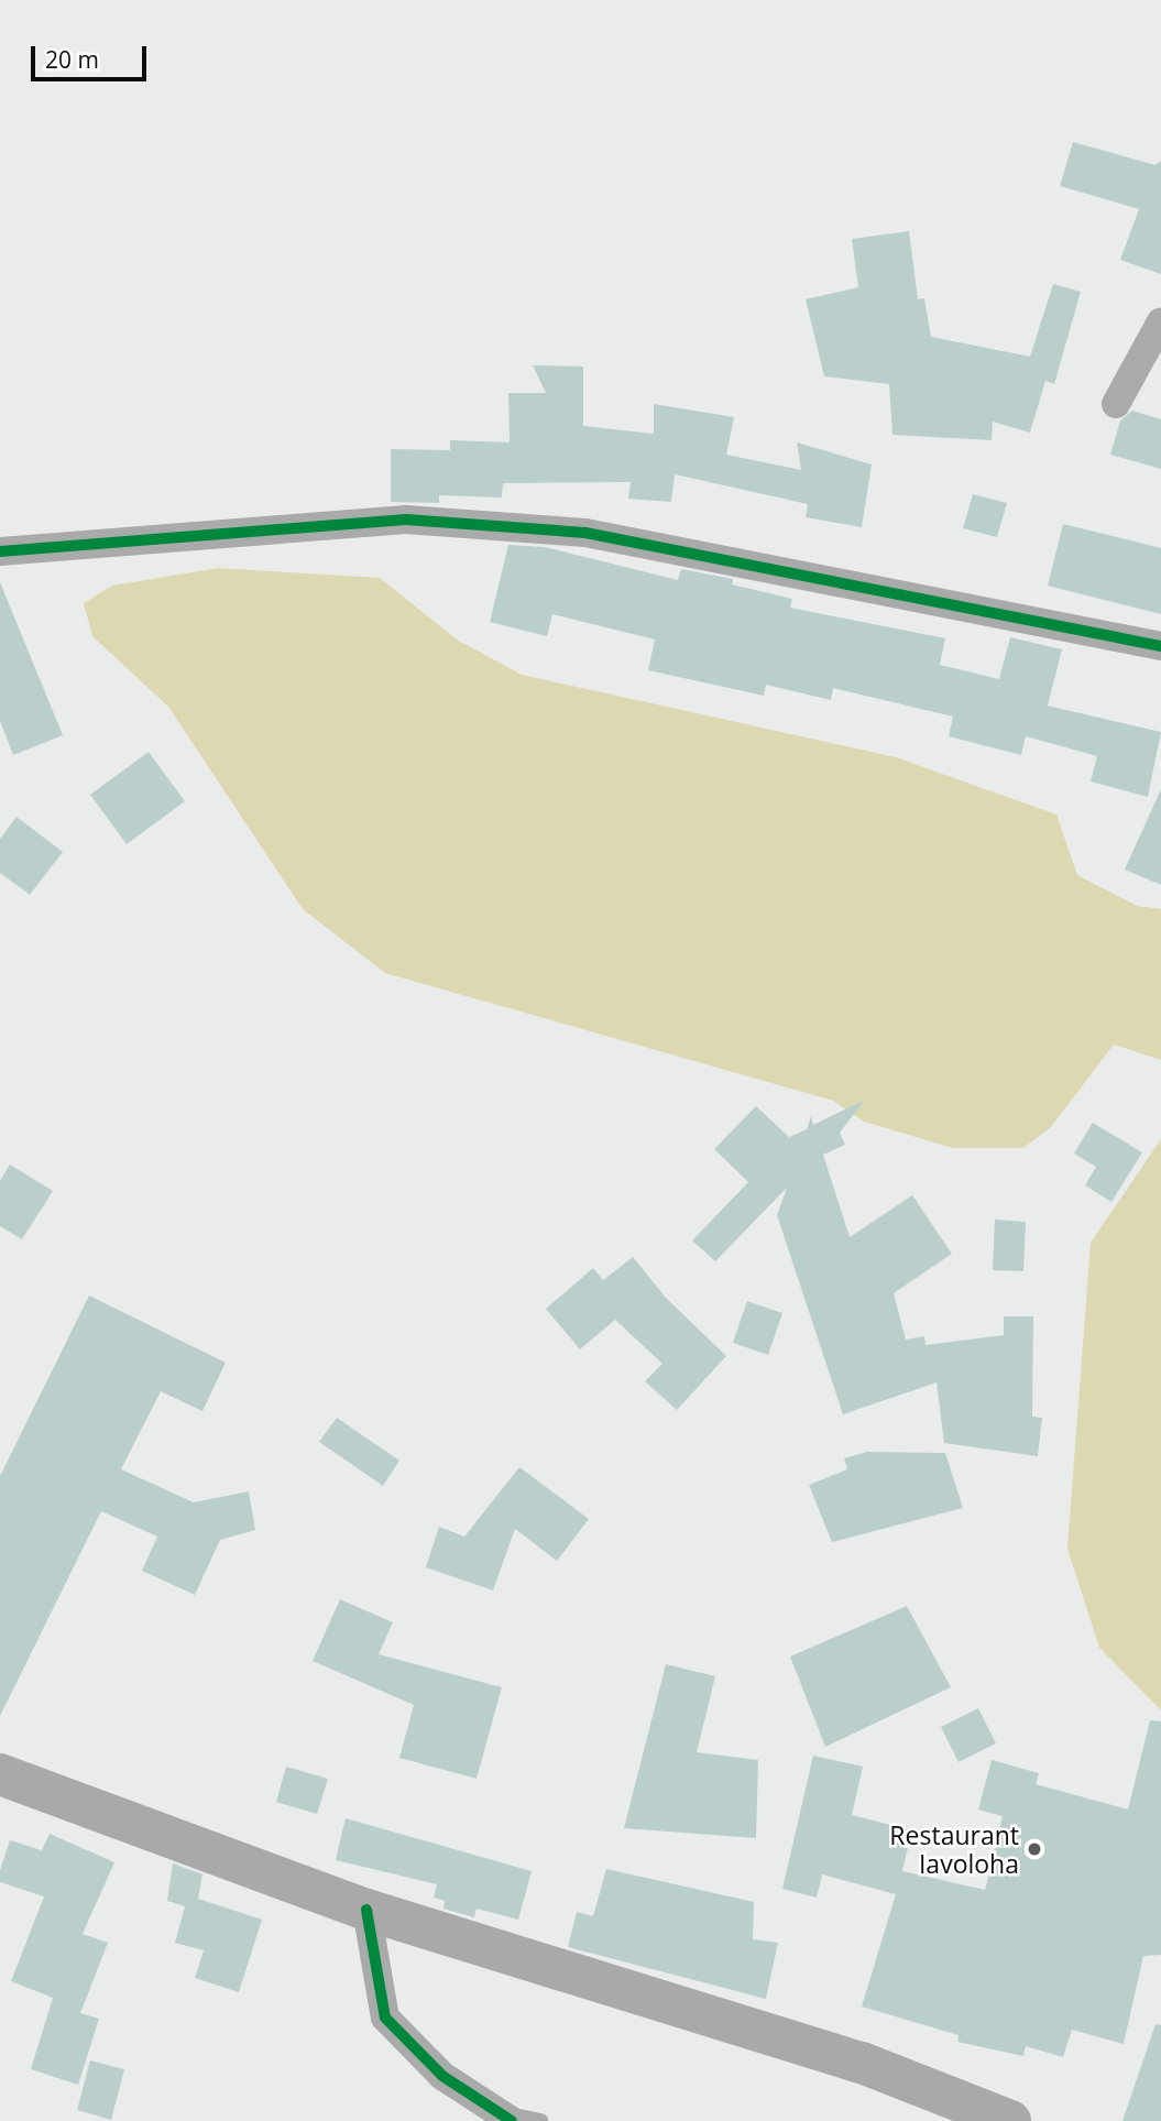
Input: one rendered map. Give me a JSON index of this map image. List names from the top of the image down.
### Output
{
  "places": ["Restaurant Iavoloha"],
  "scale_bar": "20 m"
}
